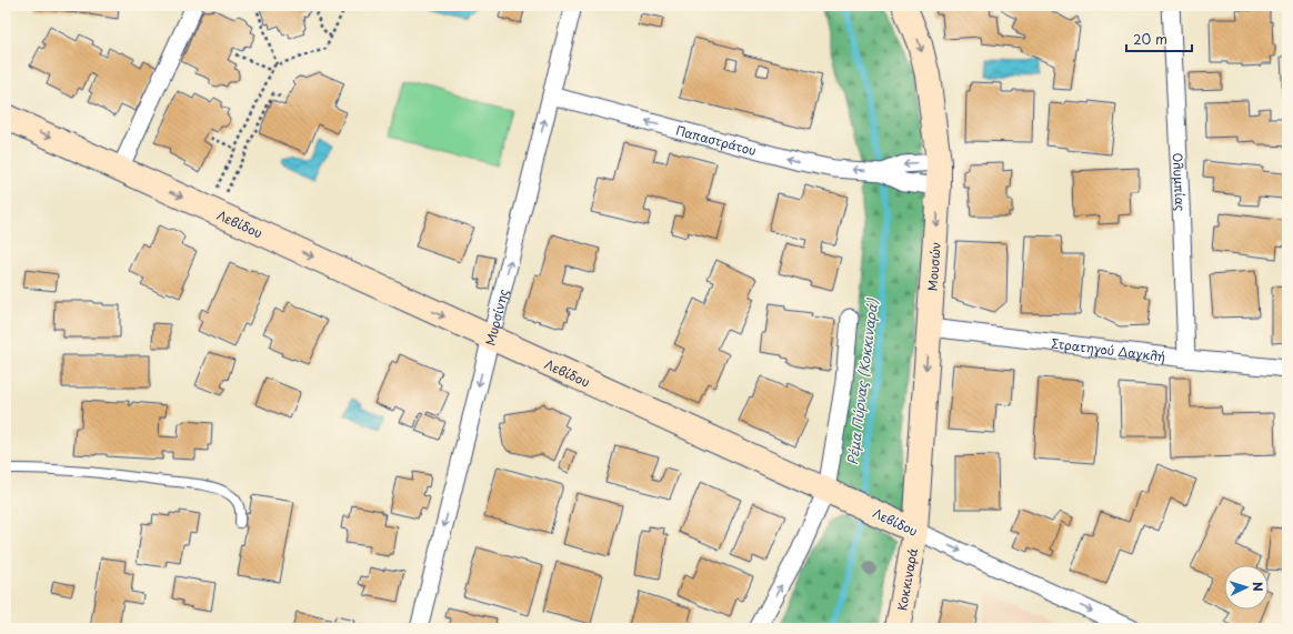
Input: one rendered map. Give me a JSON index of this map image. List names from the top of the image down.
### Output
{
  "streets": {
    "street": [
      "Παπαστράτου",
      "Ολυμπίας",
      "Λεβίδου",
      "Μουσών",
      "Μυρσίνης",
      "Στρατηγού Δαγκλή",
      "Κοκκιναρά"
    ]
  },
  "crossings": [
    ["Παπαστράτου", "Μουσών"],
    ["Παπαστράτου", "Μυρσίνης"],
    ["Ολυμπίας", "Στρατηγού Δαγκλή"],
    ["Λεβίδου", "Μουσών"],
    ["Λεβίδου", "Μυρσίνης"],
    ["Λεβίδου", "Κοκκιναρά"],
    ["Μουσών", "Στρατηγού Δαγκλή"],
    ["Μουσών", "Κοκκιναρά"]
  ],
  "one_way": ["Παπαστράτου", "Λεβίδου"],
  "water": ["Ρέμα Πύρνας (Κοκκιναρά)"],
  "scale_bar": "20 m",
  "north": "right"
}
